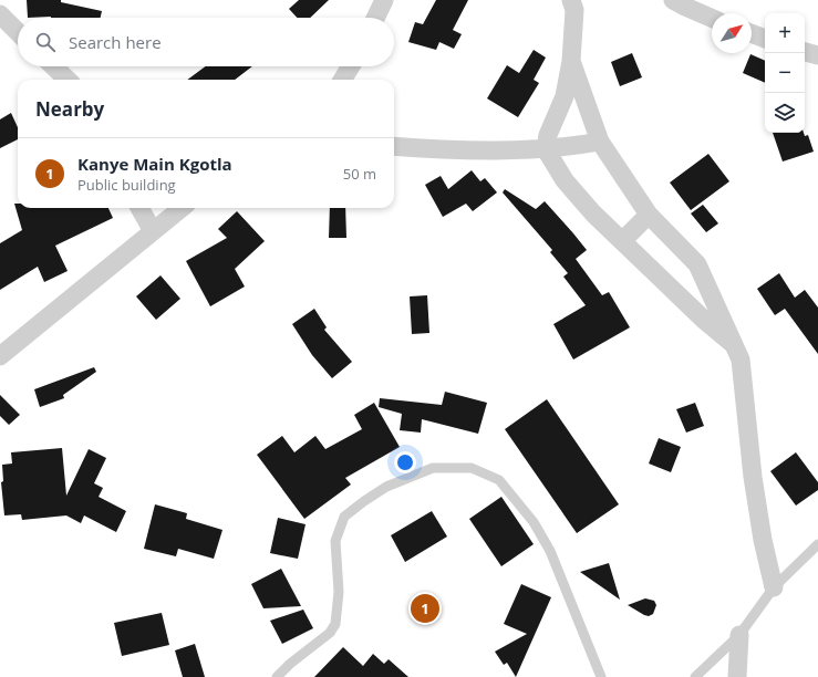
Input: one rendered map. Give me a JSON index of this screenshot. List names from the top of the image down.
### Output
{
  "north": "top right",
  "page": {
    "map_buttons": ["+", "−"],
    "search": "Search here",
    "heading": "Nearby",
    "list": [
      {
        "mark": "1",
        "name": "Kanye Main Kgotla",
        "note": "Public building",
        "value": "50 m"
      }
    ],
    "pins": "1"
  }
}
